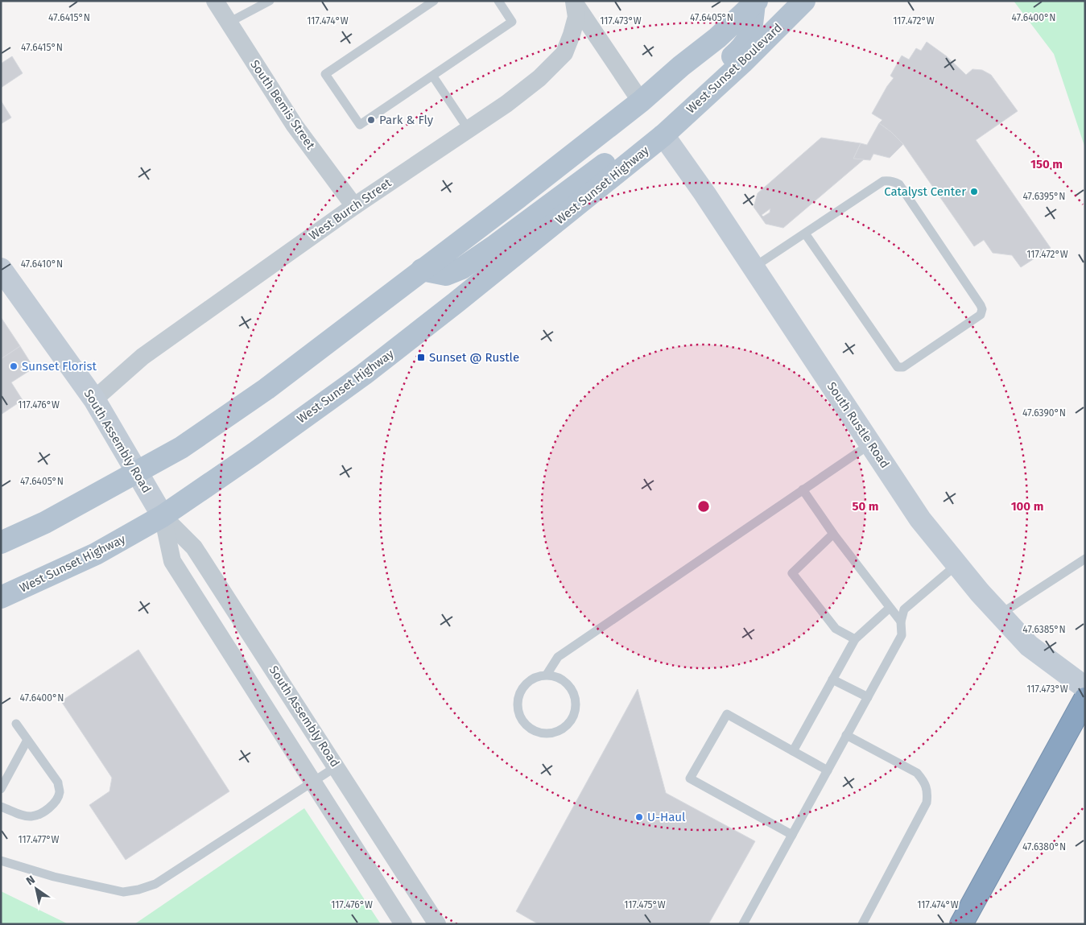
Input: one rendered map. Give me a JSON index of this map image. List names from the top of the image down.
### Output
{
  "streets": {
    "main road": ["West Sunset Boulevard", "West Sunset Highway"],
    "street": [
      "South Bemis Street",
      "West Burch Street",
      "South Rustle Road",
      "South Assembly Road"
    ]
  },
  "crossings": [
    ["West Sunset Boulevard", "West Sunset Highway"],
    ["West Sunset Boulevard", "South Rustle Road"],
    ["South Bemis Street", "West Burch Street"],
    ["West Sunset Highway", "South Rustle Road"],
    ["West Sunset Highway", "South Assembly Road"],
    ["West Burch Street", "South Assembly Road"]
  ],
  "places": {
    "other": [
      "Park & Fly",
      "Catalyst Center",
      "Sunset Florist",
      "U-Haul"
    ],
    "transit": ["Sunset @ Rustle"]
  },
  "north": "top left",
  "coordinates": [
    "47.6415°N",
    "47.6405°N",
    "47.6400°N",
    "117.474°W",
    "117.473°W",
    "117.472°W",
    "47.6395°N",
    "47.6410°N",
    "117.476°W",
    "47.6390°N",
    "47.6385°N",
    "117.477°W",
    "47.6380°N",
    "117.475°W"
  ],
  "rings": ["150 m", "50 m", "100 m"]
}
